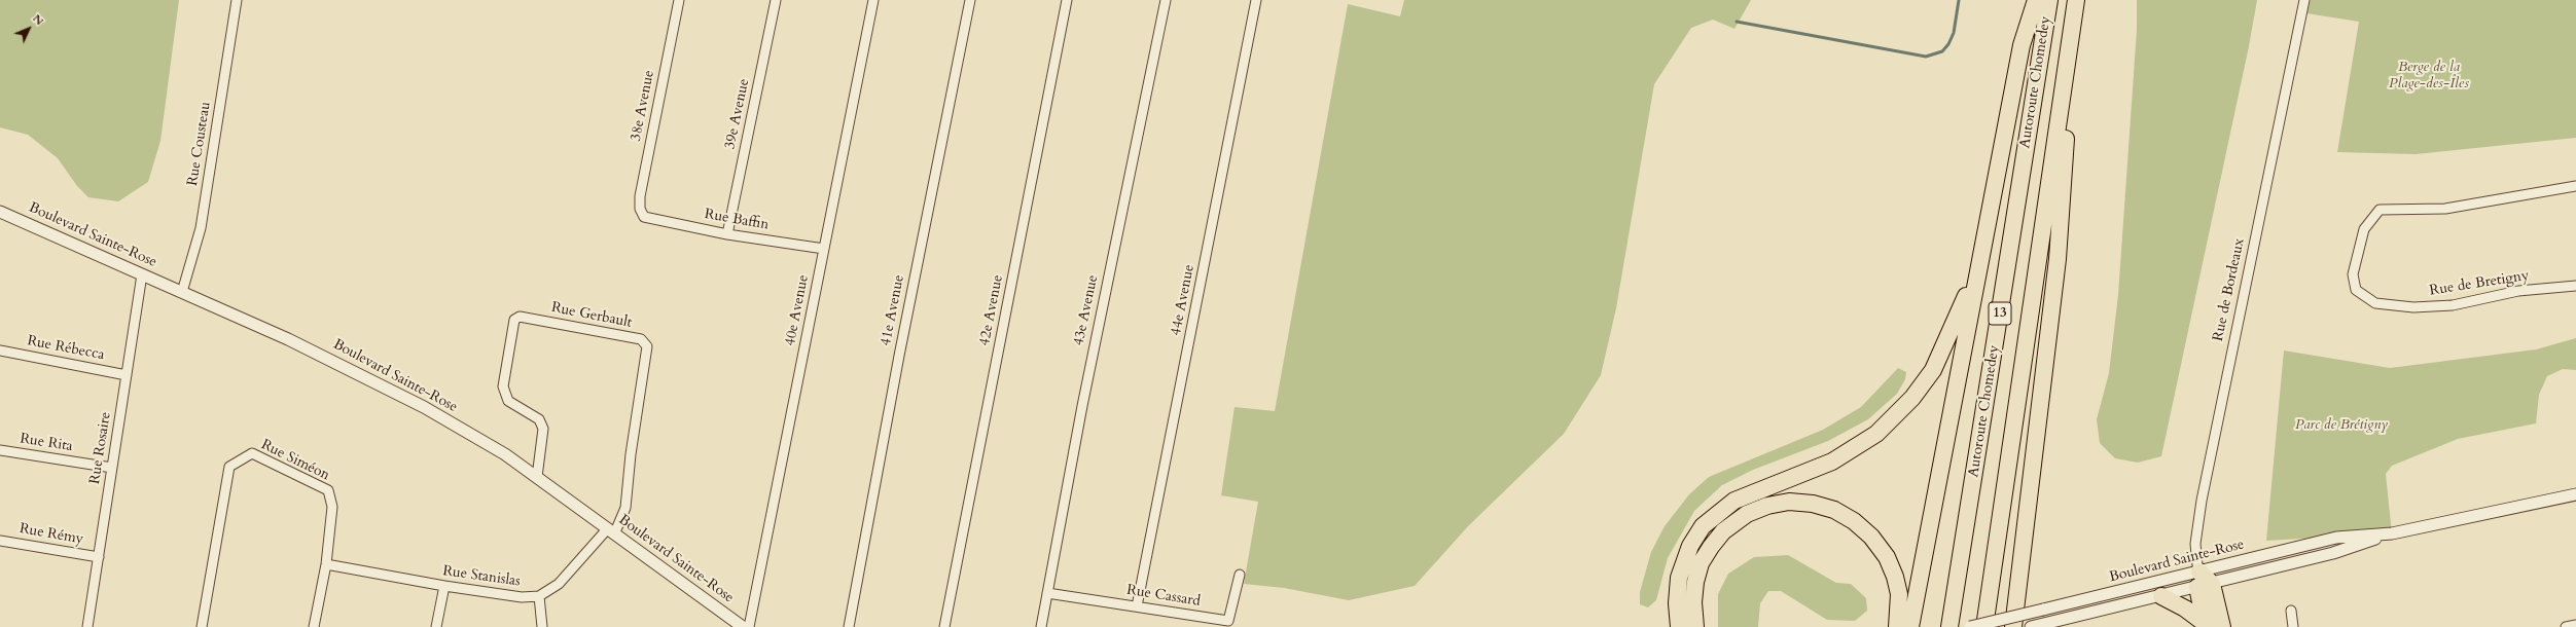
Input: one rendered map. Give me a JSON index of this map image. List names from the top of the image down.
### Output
{
  "streets": {
    "highway": ["Autoroute Chomedey", "13"],
    "street": [
      "38e Avenue",
      "39e Avenue",
      "Rue Cousteau",
      "Rue Baffin",
      "Boulevard Sainte-Rose",
      "Rue de Bretigny",
      "Rue de Bordeaux",
      "44e Avenue",
      "40e Avenue",
      "41e Avenue",
      "42e Avenue",
      "43e Avenue",
      "Rue Gerbault",
      "Rue Rébecca",
      "Rue Rita",
      "Rue Rosaire",
      "Rue Siméon",
      "Rue Rémy",
      "Rue Stanislas",
      "Rue Cassard"
    ]
  },
  "crossings": [
    ["38e Avenue", "Rue Baffin"],
    ["39e Avenue", "Rue Baffin"],
    ["Rue Cousteau", "Boulevard Sainte-Rose"],
    ["Rue Baffin", "40e Avenue"],
    ["Boulevard Sainte-Rose", "Rue de Bordeaux"],
    ["Boulevard Sainte-Rose", "Rue Gerbault"],
    ["Boulevard Sainte-Rose", "Rue Rosaire"],
    ["Boulevard Sainte-Rose", "Rue Stanislas"],
    ["44e Avenue", "Rue Cassard"],
    ["43e Avenue", "Rue Cassard"],
    ["Rue Gerbault", "Rue Stanislas"],
    ["Rue Rébecca", "Rue Rosaire"],
    ["Rue Rita", "Rue Rosaire"],
    ["Rue Rosaire", "Rue Rémy"],
    ["Rue Siméon", "Rue Stanislas"]
  ],
  "parks": ["Berge de la Plage-des-Îles", "Parc de Brétigny"],
  "north": "top right"
}
